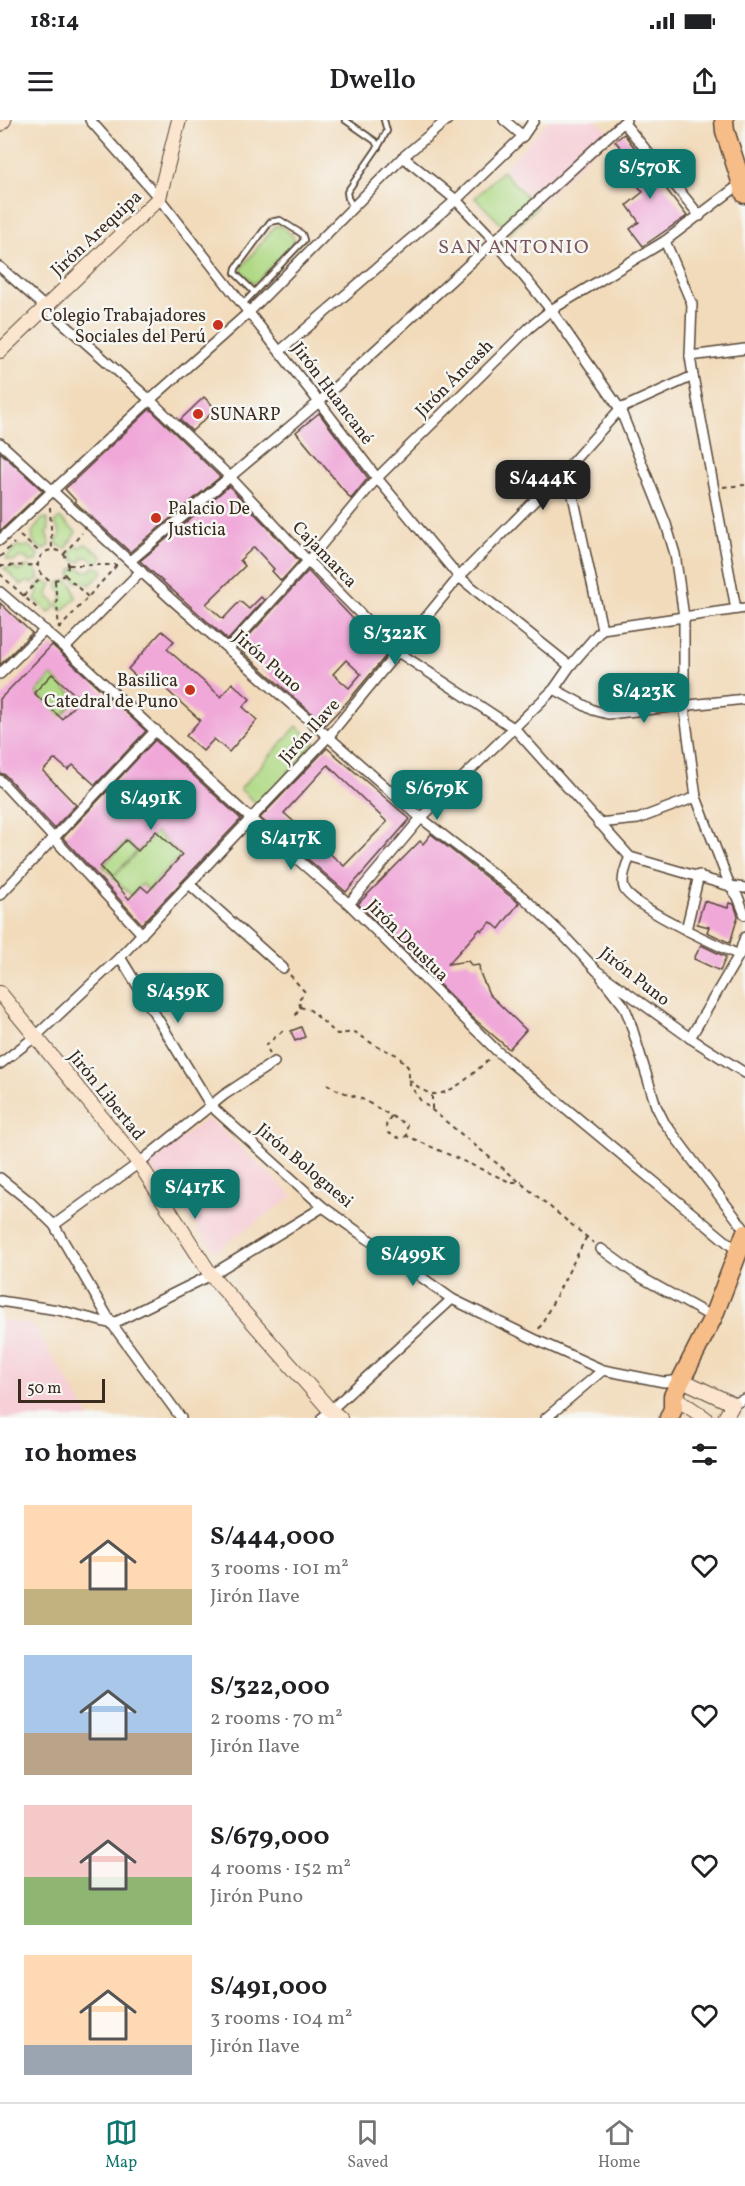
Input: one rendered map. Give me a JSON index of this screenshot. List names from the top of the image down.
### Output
{
  "streets": {
    "street": [
      "Jirón Arequipa",
      "Jirón Áncash",
      "Jirón Huancané",
      "Cajamarca",
      "Jirón Puno",
      "Jirón Ilave",
      "Jirón Deustua",
      "Jirón Libertad",
      "Jirón Bolognesi"
    ]
  },
  "crossings": [
    ["Jirón Arequipa", "Jirón Huancané"],
    ["Jirón Arequipa", "Cajamarca"],
    ["Jirón Áncash", "Jirón Huancané"],
    ["Jirón Áncash", "Cajamarca"],
    ["Jirón Áncash", "Jirón Puno"],
    ["Jirón Huancané", "Jirón Ilave"],
    ["Cajamarca", "Jirón Ilave"],
    ["Jirón Puno", "Jirón Ilave"],
    ["Jirón Ilave", "Jirón Deustua"],
    ["Jirón Ilave", "Jirón Libertad"],
    ["Jirón Ilave", "Jirón Bolognesi"]
  ],
  "districts": ["SAN ANTONIO"],
  "places": [
    "Colegio Trabajadores Sociales del Perú",
    "SUNARP",
    "Palacio De Justicia",
    "Basilica Catedral de Puno"
  ],
  "scale_bar": "50 m",
  "page": {
    "status": "18:14",
    "header": "Dwello",
    "price": [
      "S/570K",
      "S/444K",
      "S/322K",
      "S/423K",
      "S/679K",
      "S/491K",
      "S/417K",
      "S/459K",
      "S/417K",
      "S/499K"
    ],
    "scale": "50 m",
    "heading": "10 homes",
    "list": [
      {
        "name": "S/444,000",
        "note": "3 rooms · 101 m² · Jirón Ilave"
      },
      {
        "name": "S/322,000",
        "note": "2 rooms · 70 m² · Jirón Ilave"
      },
      {
        "name": "S/679,000",
        "note": "4 rooms · 152 m² · Jirón Puno"
      },
      {
        "name": "S/491,000",
        "note": "3 rooms · 104 m² · Jirón Ilave"
      }
    ],
    "tabs": ["Map", "Saved", "Home"]
  }
}
